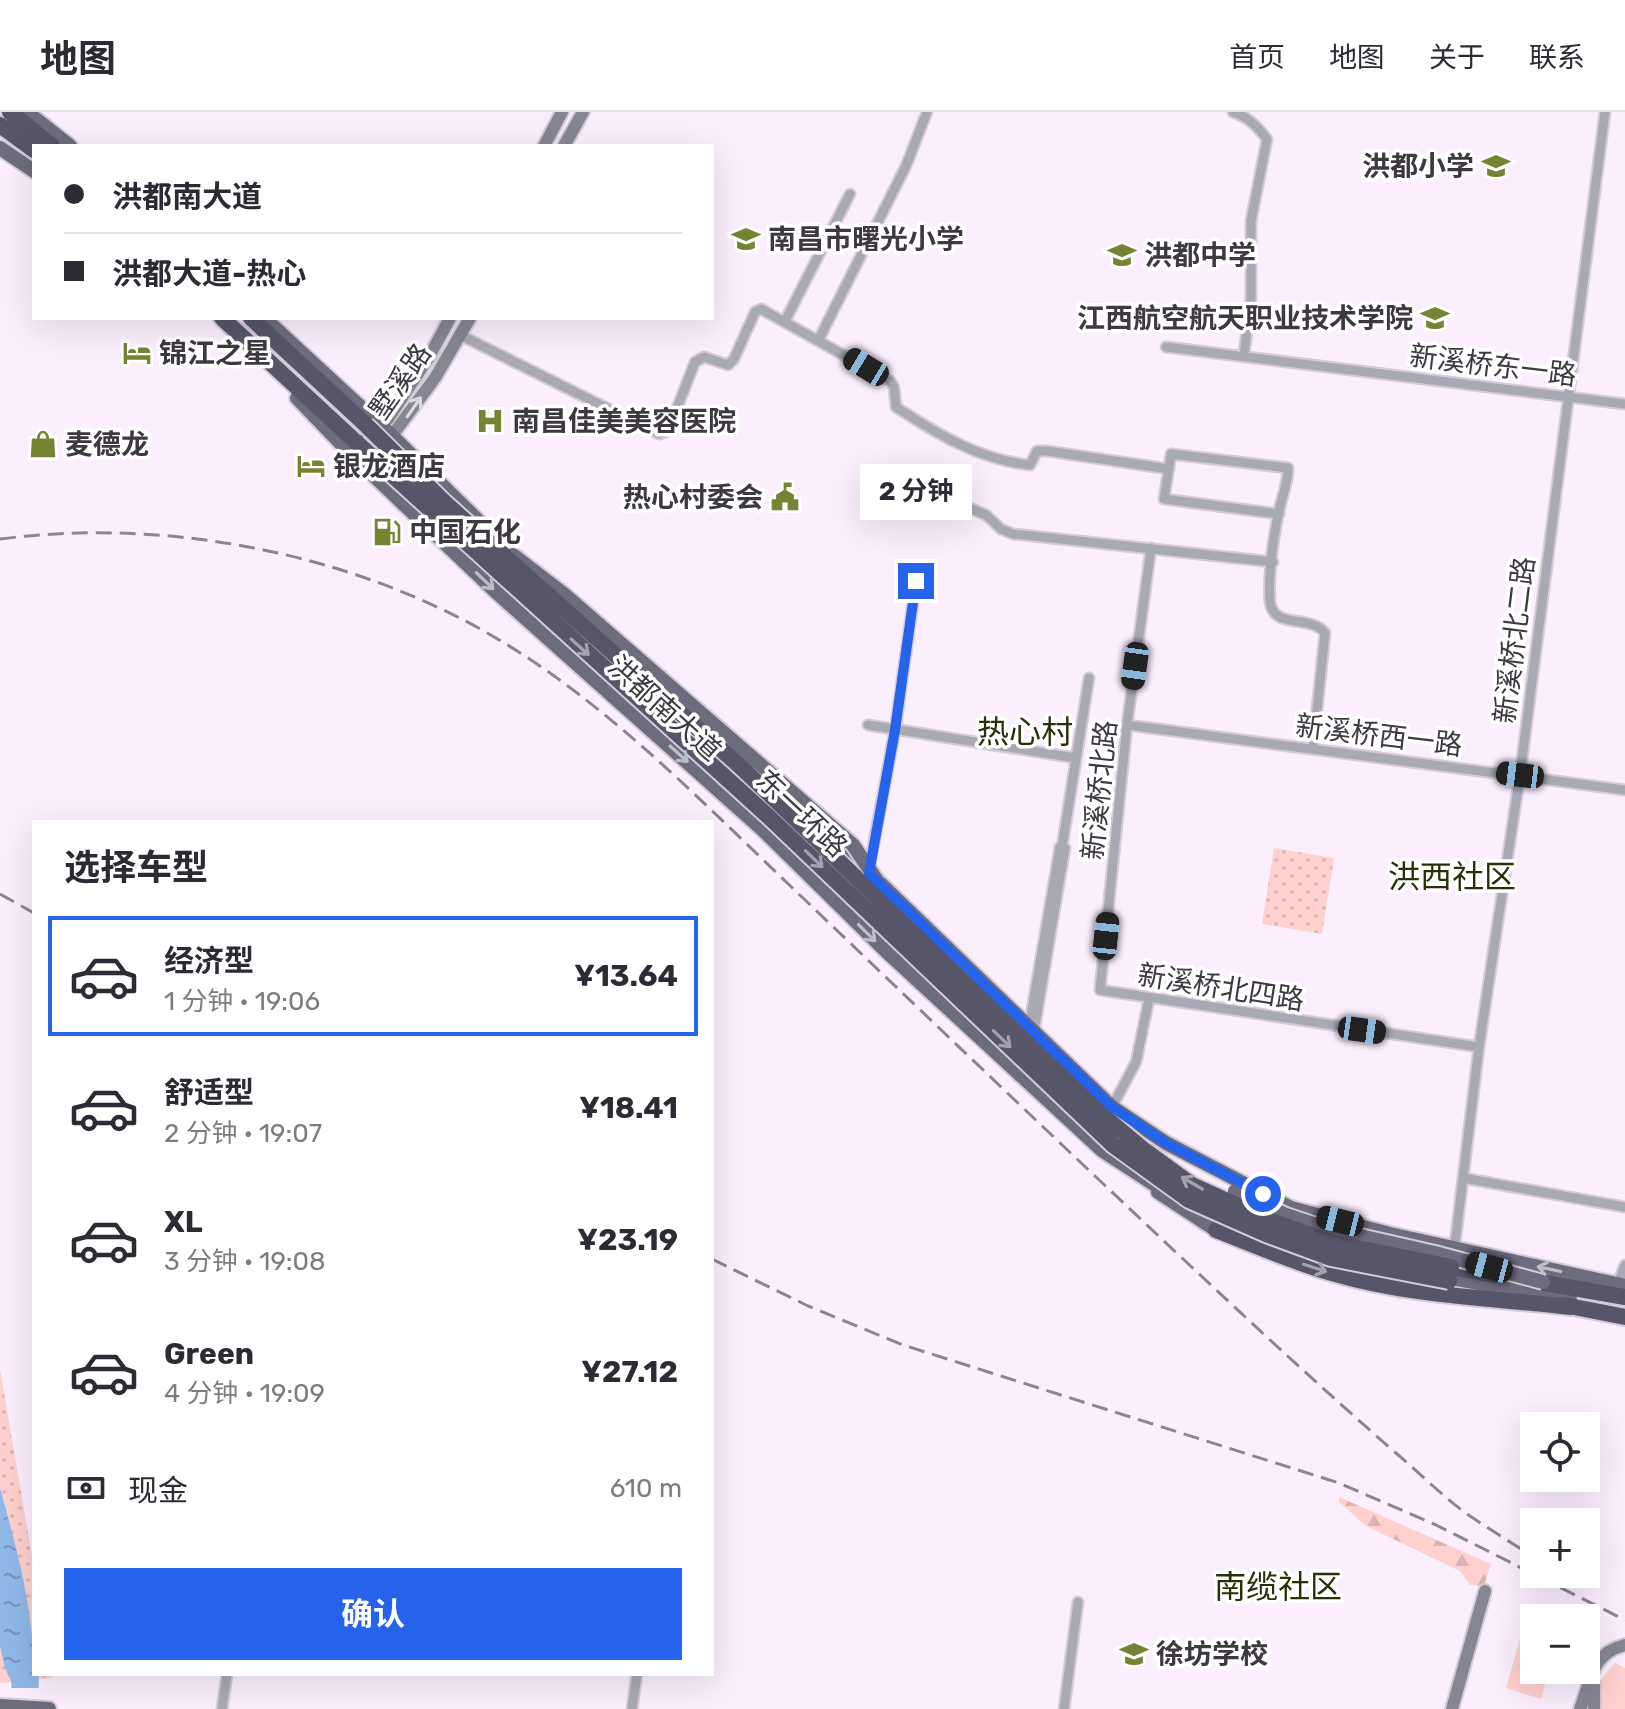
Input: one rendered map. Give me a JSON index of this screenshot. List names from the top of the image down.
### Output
{
  "streets": {
    "highway": ["东一环路"],
    "main road": ["洪都南大道"],
    "street": [
      "新溪桥东一路",
      "墅溪路",
      "新溪桥北二路",
      "新溪桥西一路",
      "新溪桥北路",
      "新溪桥北四路"
    ]
  },
  "crossings": [
    ["新溪桥东一路", "新溪桥北二路"],
    ["墅溪路", "洪都南大道"],
    ["新溪桥北二路", "洪都南大道"],
    ["新溪桥北二路", "新溪桥西一路"],
    ["新溪桥北二路", "东一环路"],
    ["新溪桥北二路", "新溪桥北四路"],
    ["洪都南大道", "东一环路"],
    ["新溪桥西一路", "新溪桥北路"],
    ["新溪桥北路", "新溪桥北四路"]
  ],
  "districts": ["热心村", "洪西社区", "南缆社区"],
  "places": {
    "school or university": [
      "洪都小学",
      "南昌市曙光小学",
      "洪都中学",
      "江西航空航天职业技术学院",
      "徐坊学校"
    ],
    "hotel": ["锦江之星", "银龙酒店"],
    "hospital": ["南昌佳美美容医院"],
    "shop": ["麦德龙"],
    "public building": ["热心村委会"],
    "fuel station": ["中国石化"]
  },
  "page": {
    "header": "地图",
    "nav": [
      "首页",
      "地图",
      "关于",
      "联系"
    ],
    "banner": ["洪都南大道", "洪都大道-热心"],
    "bubble": "2 分钟",
    "heading": "选择车型",
    "list": [
      {
        "name": "经济型",
        "note": "1 分钟 · 19:06",
        "value": "¥13.64"
      },
      {
        "name": "舒适型",
        "note": "2 分钟 · 19:07",
        "value": "¥18.41"
      },
      {
        "name": "XL",
        "note": "3 分钟 · 19:08",
        "value": "¥23.19"
      },
      {
        "name": "Green",
        "note": "4 分钟 · 19:09",
        "value": "¥27.12"
      }
    ],
    "map_buttons": ["+", "−"],
    "pay": ["现金", "610 m"],
    "buttons": "确认"
  }
}
